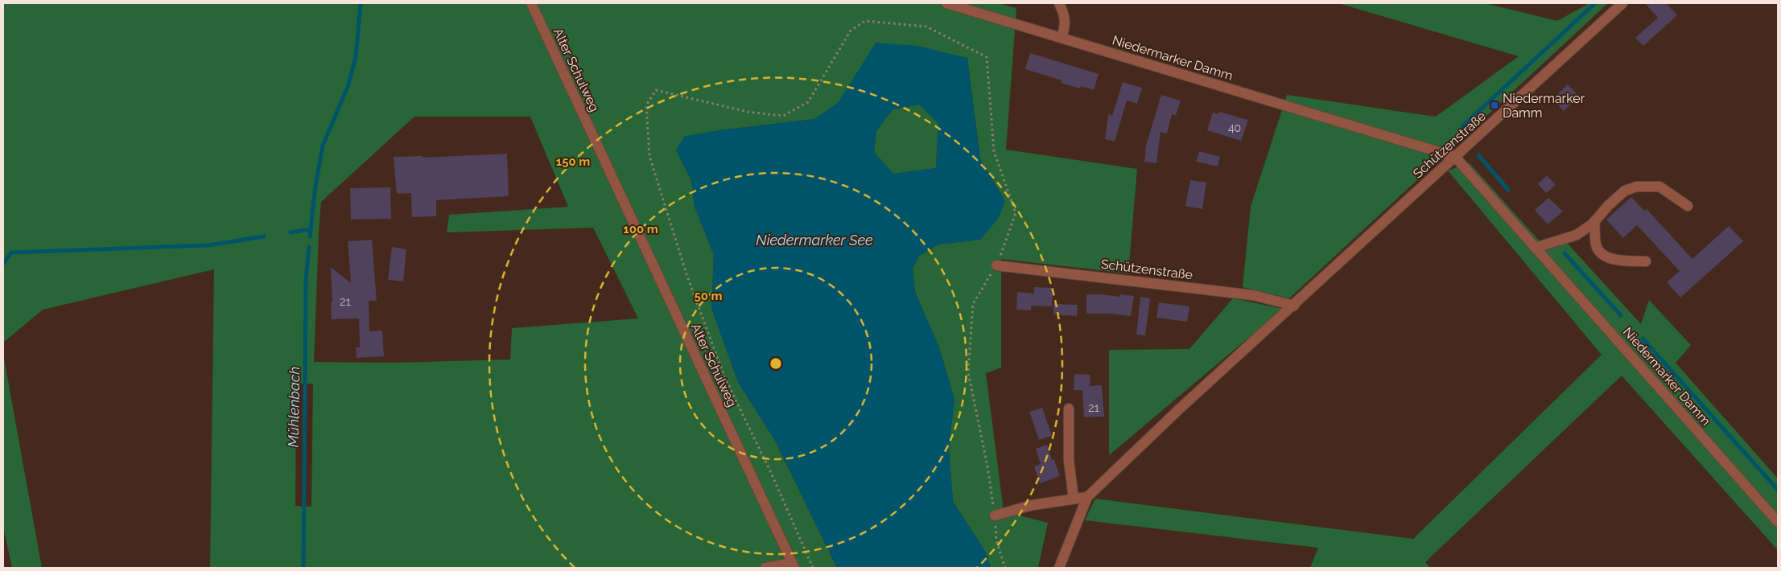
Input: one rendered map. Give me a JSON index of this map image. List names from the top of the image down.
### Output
{
  "streets": {
    "street": ["Niedermarker Damm", "Alter Schulweg", "Schützenstraße"]
  },
  "crossings": [
    ["Niedermarker Damm", "Schützenstraße"]
  ],
  "water": ["Niedermarker See", "Mühlenbach"],
  "places": {
    "transit": ["Niedermarker Damm"]
  },
  "house_numbers": ["40", "21", "21"],
  "rings": ["150 m", "100 m", "50 m"]
}
